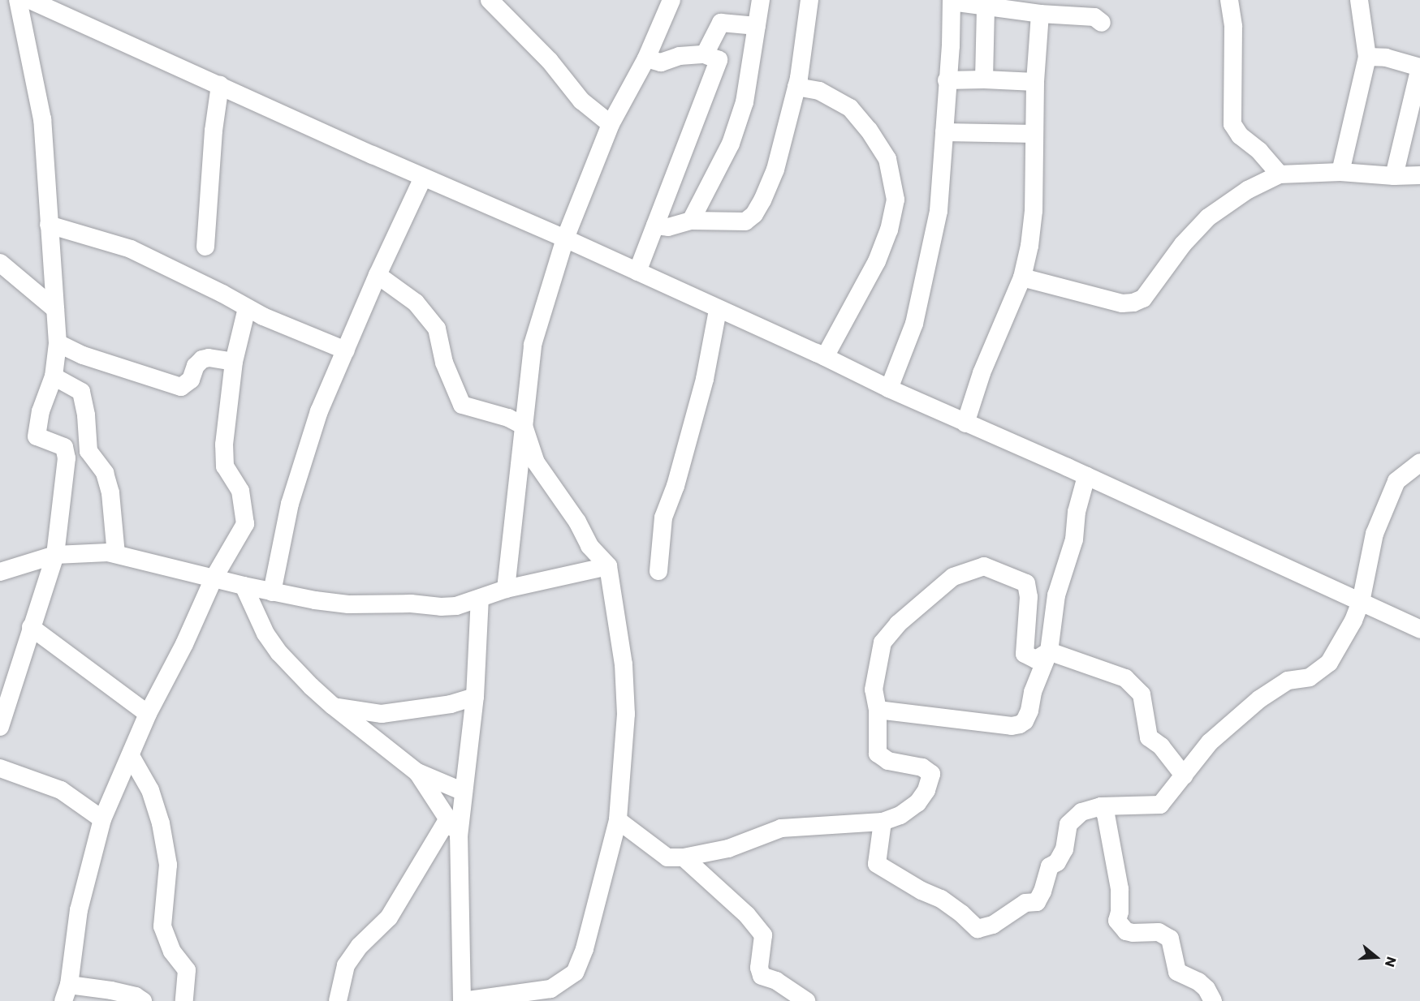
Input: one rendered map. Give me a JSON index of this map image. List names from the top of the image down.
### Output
{
  "north": "right"
}
